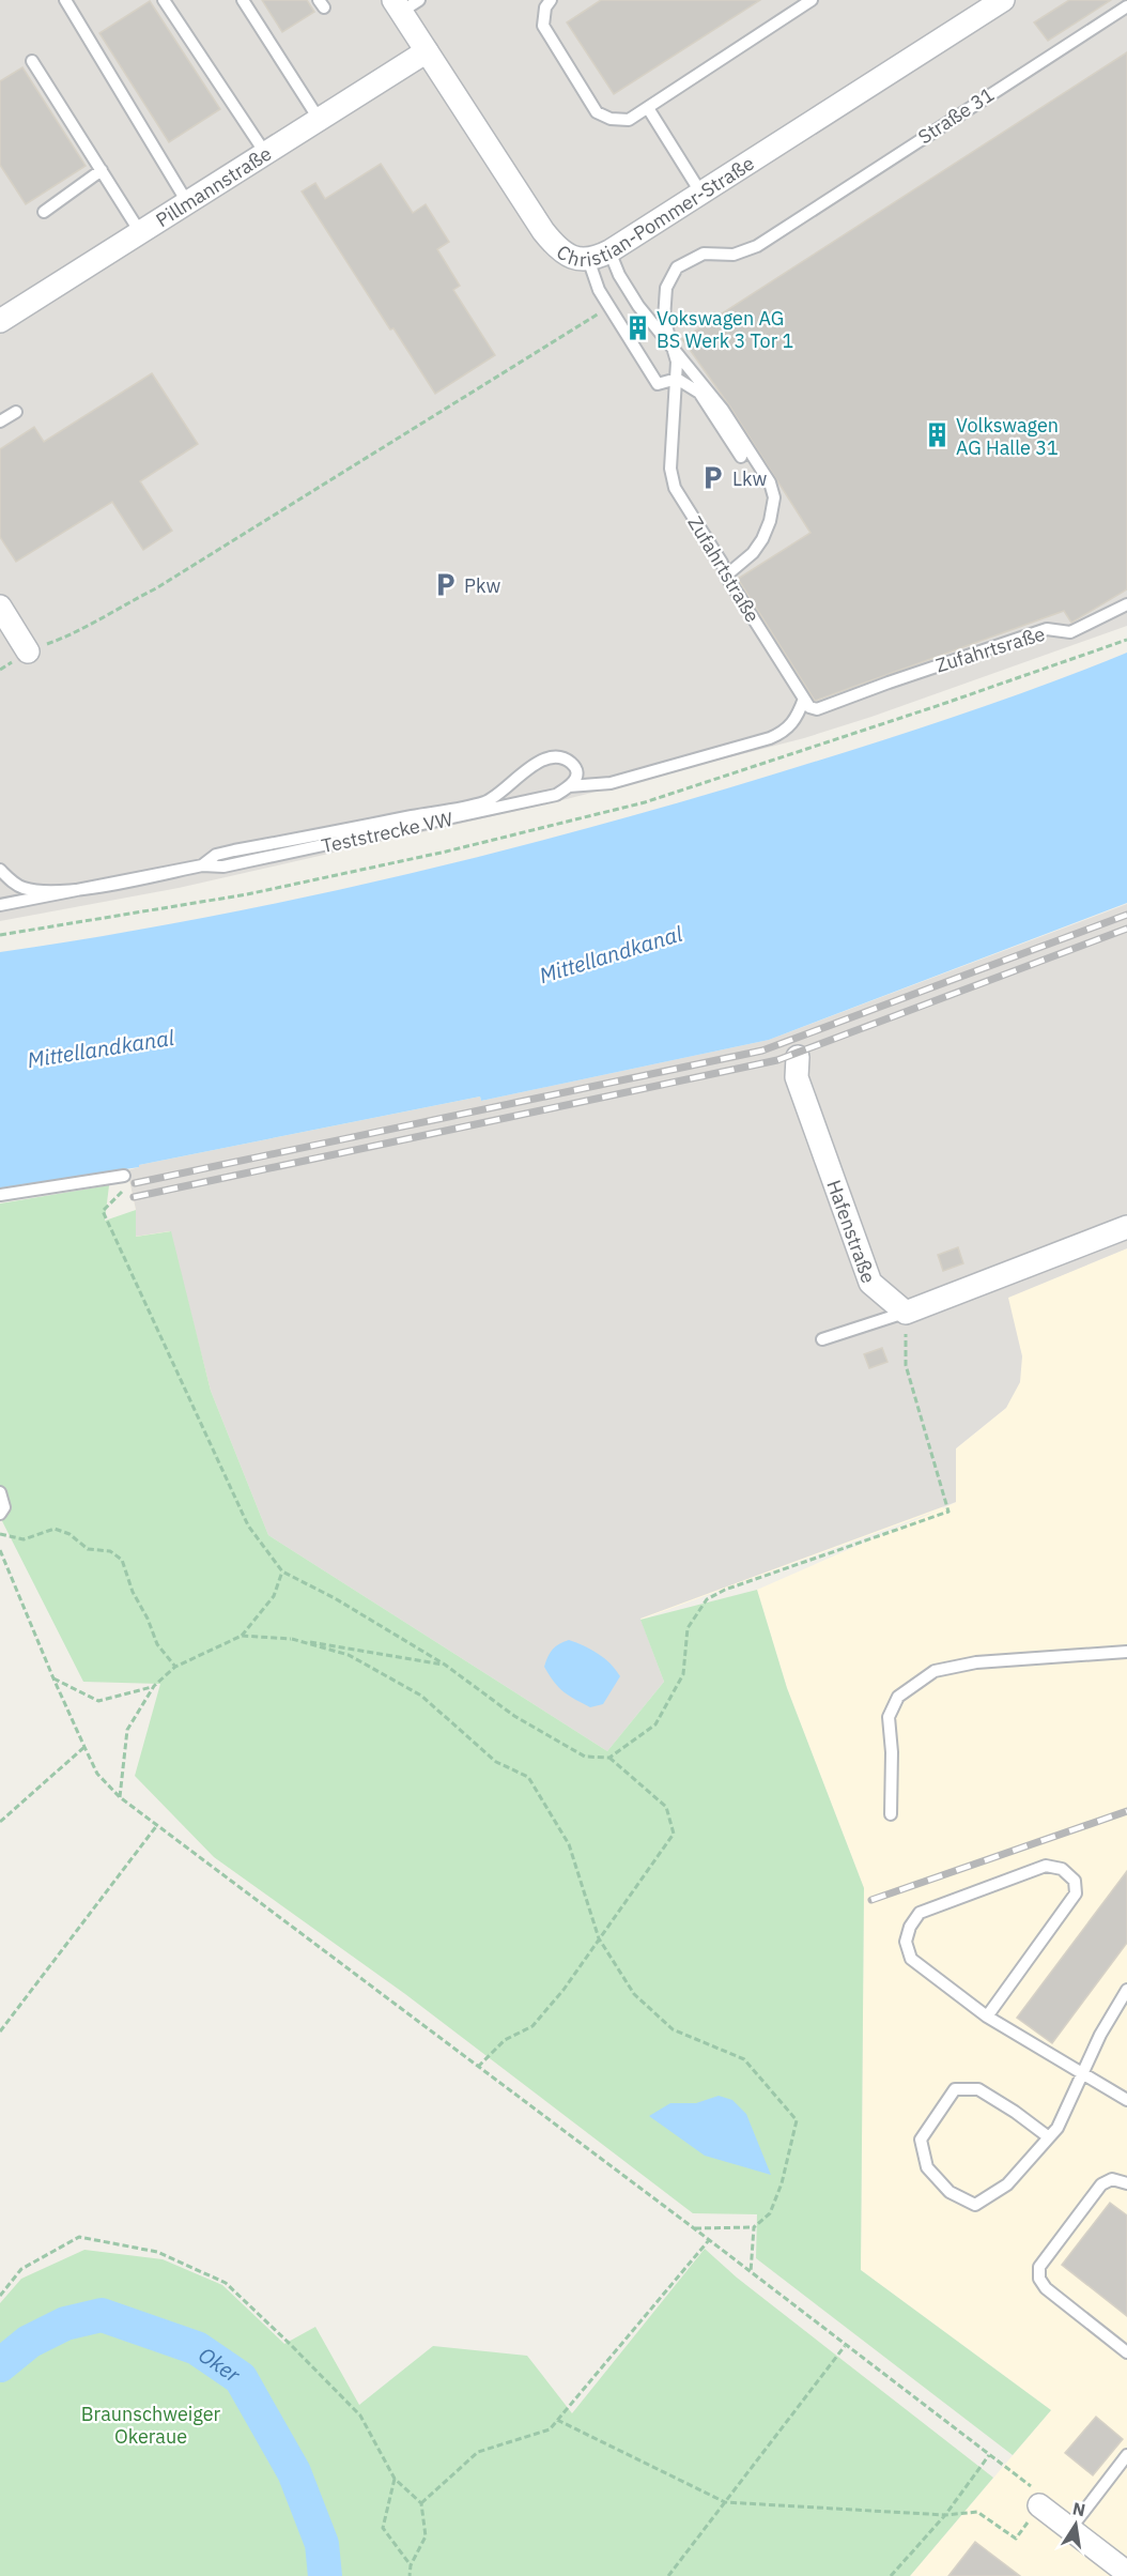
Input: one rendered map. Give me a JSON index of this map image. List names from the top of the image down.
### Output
{
  "streets": {
    "street": ["Pillmannstraße", "Christian-Pommer-Straße", "Hafenstraße"],
    "lane": [
      "Straße 31",
      "Zufahrtstraße",
      "Zufahrtsraße",
      "Teststrecke VW"
    ]
  },
  "crossings": [
    ["Straße 31", "Zufahrtstraße"],
    ["Pillmannstraße", "Christian-Pommer-Straße"],
    ["Zufahrtstraße", "Zufahrtsraße"],
    ["Zufahrtstraße", "Teststrecke VW"],
    ["Zufahrtsraße", "Teststrecke VW"]
  ],
  "water": ["Mittellandkanal", "Oker"],
  "parks": ["Braunschweiger Okeraue"],
  "places": {
    "building": ["Vokswagen AG BS Werk 3 Tor 1", "Volkswagen AG Halle 31"],
    "parking": ["Lkw", "Pkw"]
  },
  "north": "top"
}
